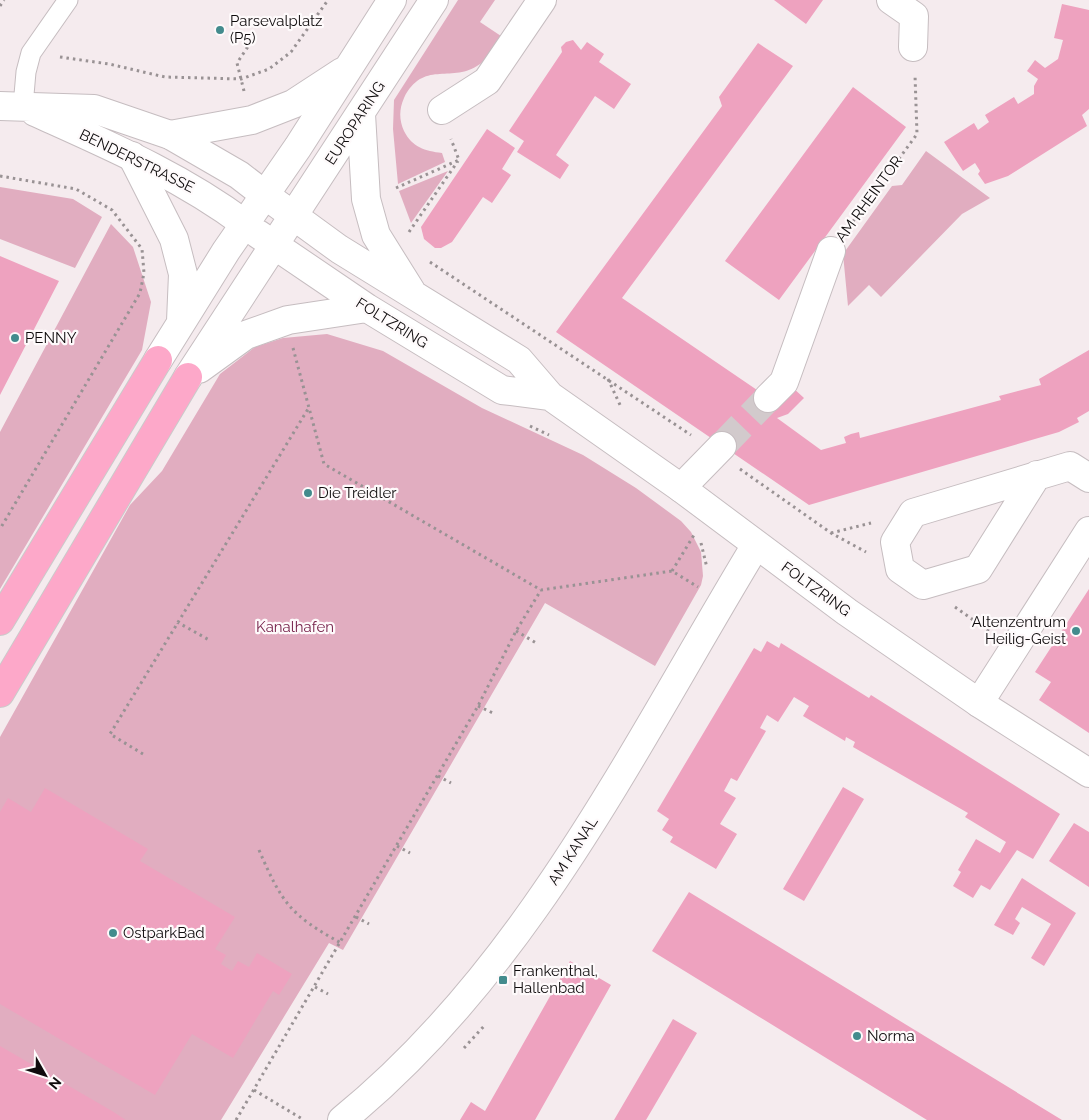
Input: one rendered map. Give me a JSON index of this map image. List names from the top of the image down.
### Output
{
  "streets": {
    "street": [
      "EUROPARING",
      "BENDERSTRASSE",
      "AM RHEINTOR",
      "FOLTZRING",
      "AM KANAL"
    ]
  },
  "crossings": [
    ["EUROPARING", "FOLTZRING"],
    ["BENDERSTRASSE", "FOLTZRING"],
    ["FOLTZRING", "AM KANAL"]
  ],
  "parks": ["Kanalhafen"],
  "places": {
    "other": [
      "Parsevalplatz (P5)",
      "PENNY",
      "Die Treidler",
      "Altenzentrum Heilig-Geist",
      "OstparkBad",
      "Norma"
    ],
    "transit": ["Frankenthal, Hallenbad"]
  },
  "north": "bottom right"
}
